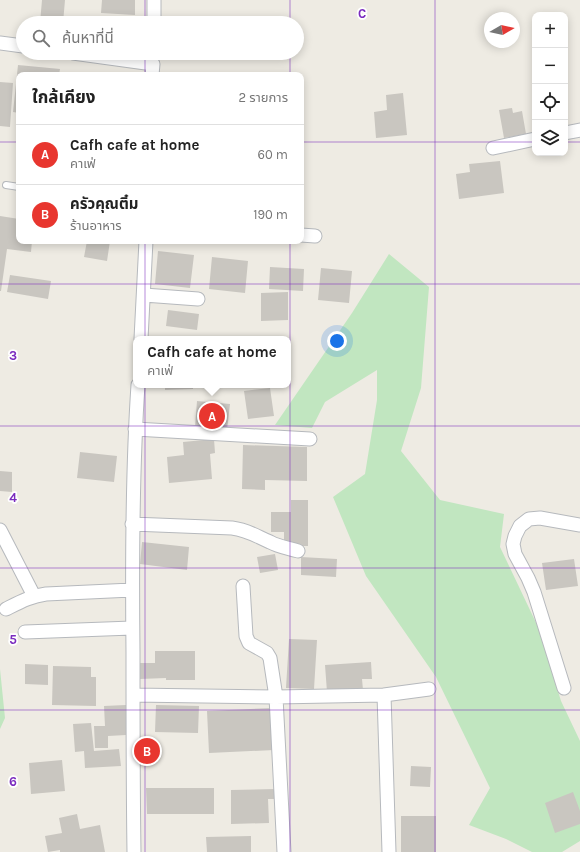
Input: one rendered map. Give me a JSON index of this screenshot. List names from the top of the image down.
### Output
{
  "north": "right",
  "page": {
    "map_buttons": ["+", "−"],
    "search": "ค้นหาที่นี่",
    "heading": ["ใกล้เคียง", "2 รายการ"],
    "list": [
      {
        "mark": "A",
        "name": "Cafh cafe at home",
        "note": "คาเฟ่",
        "value": "60 m"
      },
      {
        "mark": "B",
        "name": "ครัวคุณติ๋ม",
        "note": "ร้านอาหาร",
        "value": "190 m"
      }
    ],
    "popup": ["Cafh cafe at home", "คาเฟ่"],
    "pins": ["A", "B"]
  },
  "grid": {
    "columns": ["C"],
    "rows": [
      "3",
      "4",
      "5",
      "6"
    ]
  }
}
